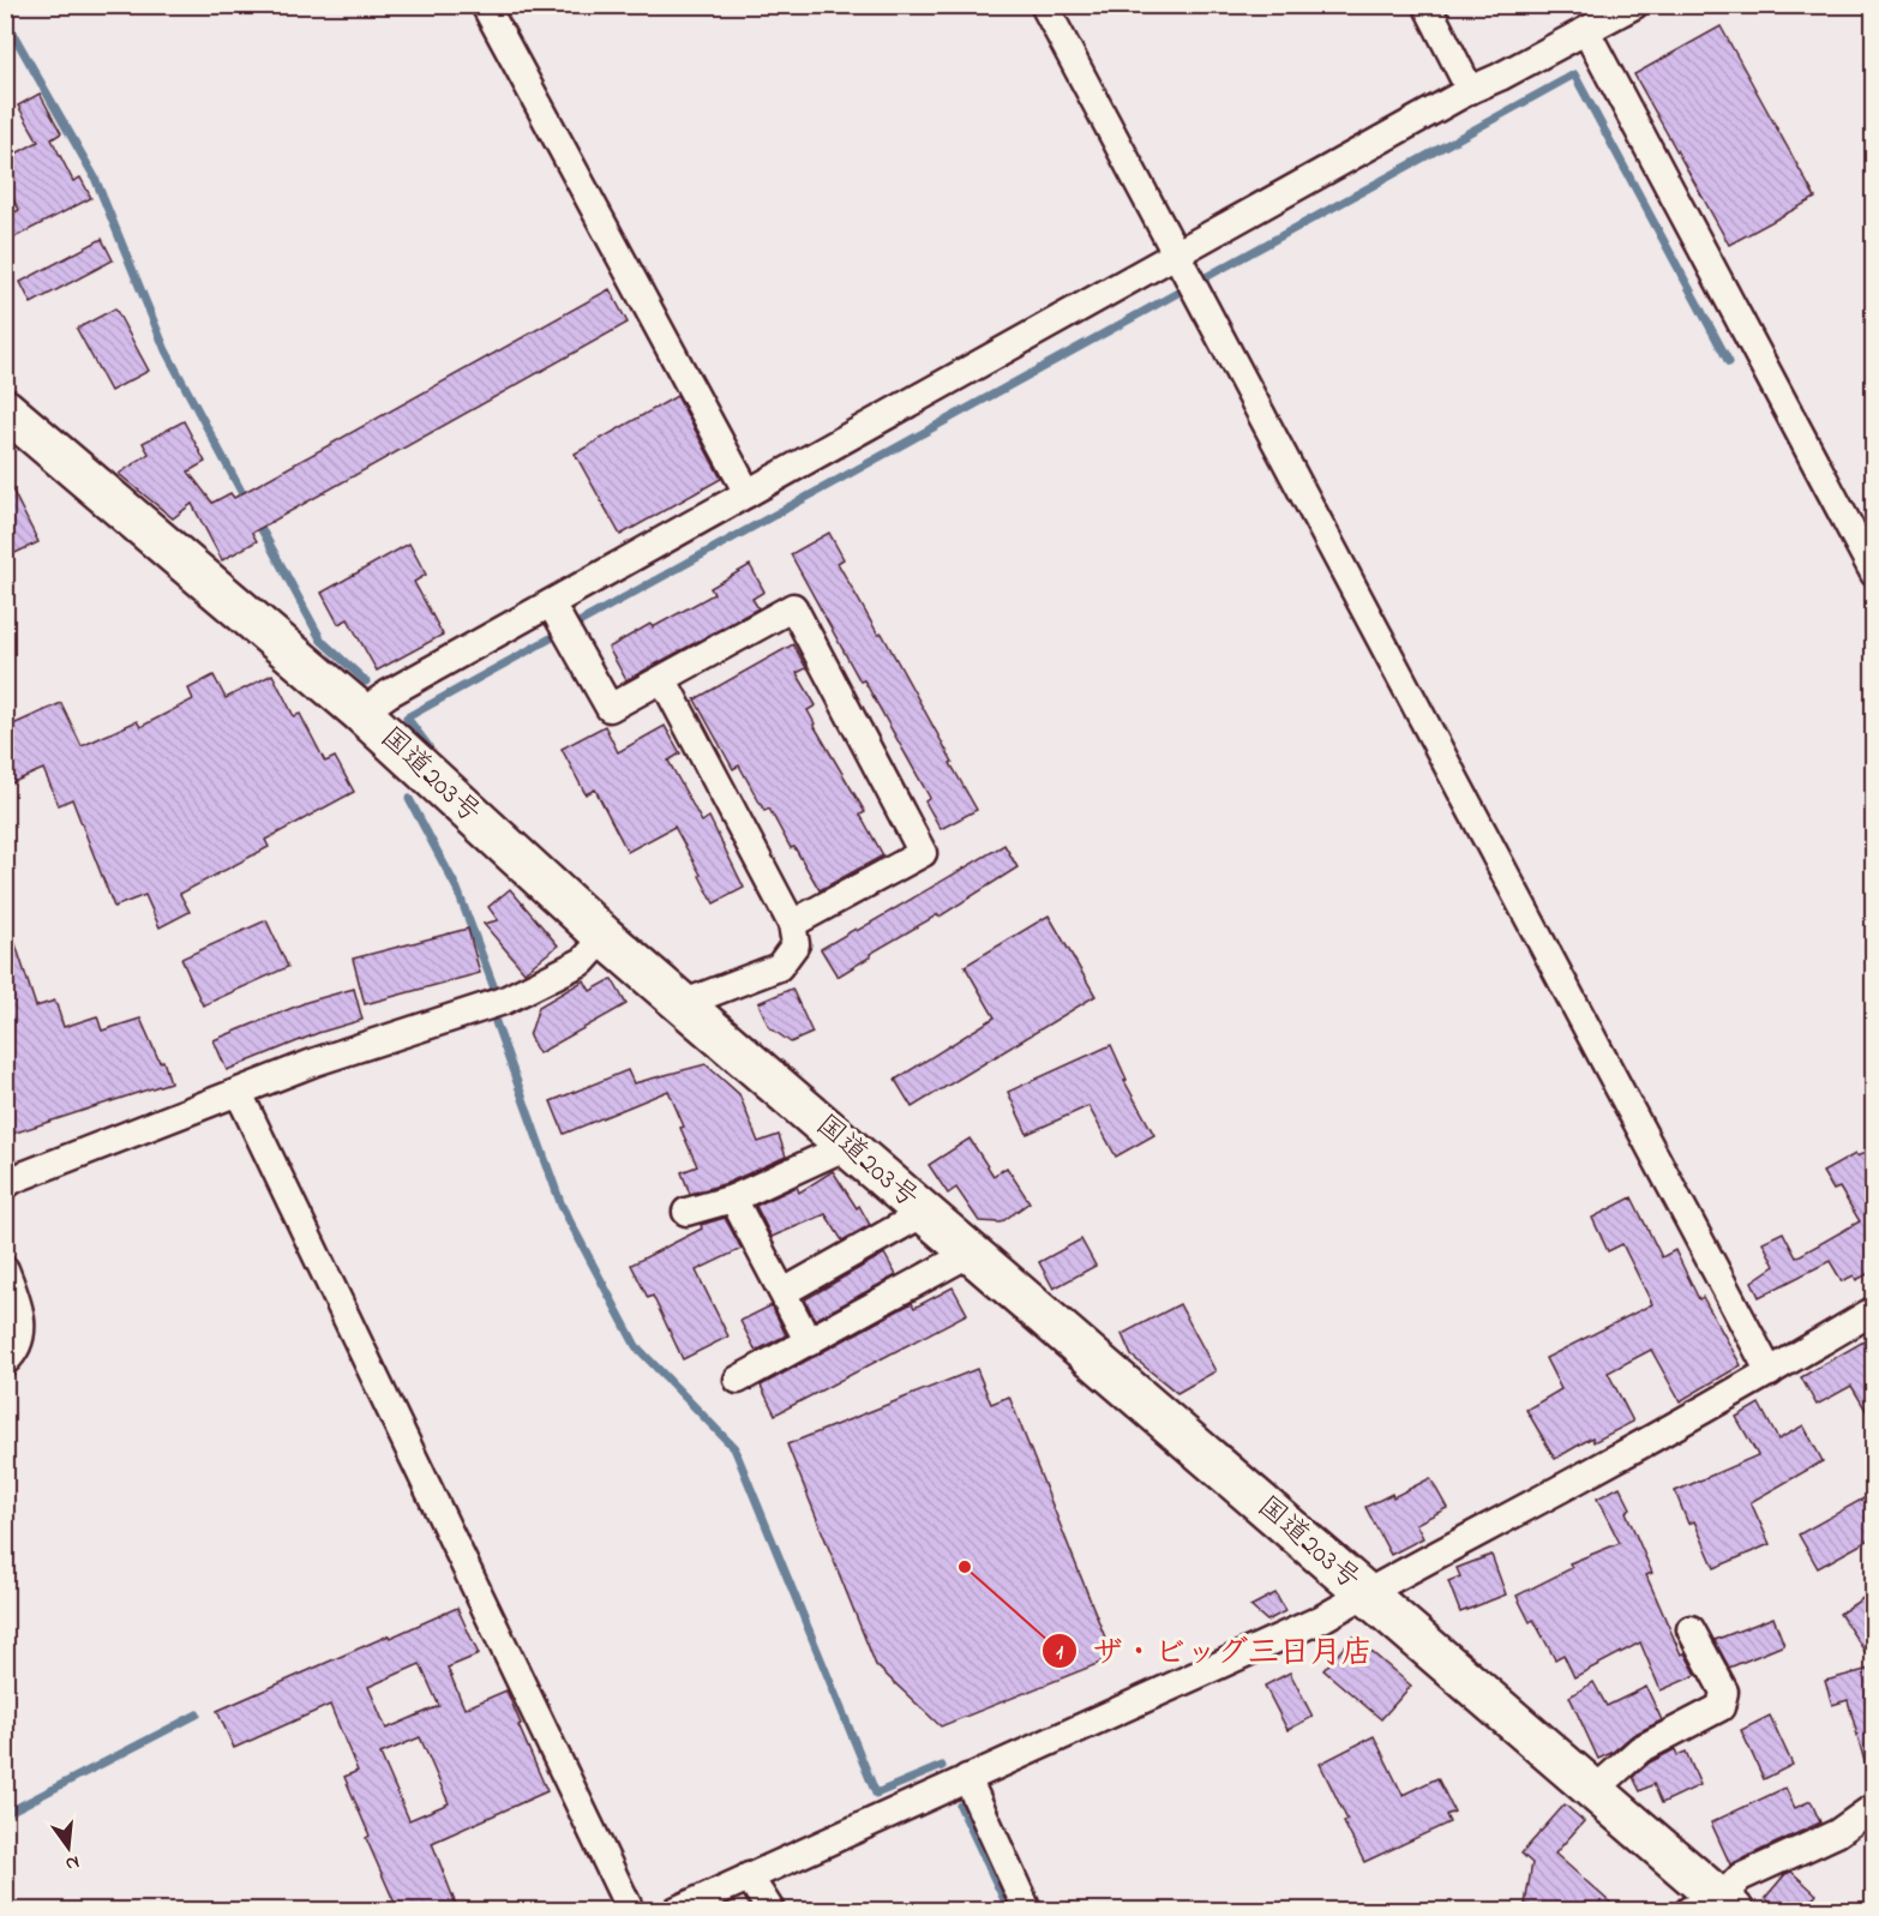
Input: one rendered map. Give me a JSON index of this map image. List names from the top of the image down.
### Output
{
  "streets": {
    "highway": ["国道203号"]
  },
  "places": ["ザ・ビッグ三日月店"],
  "north": "bottom"
}
